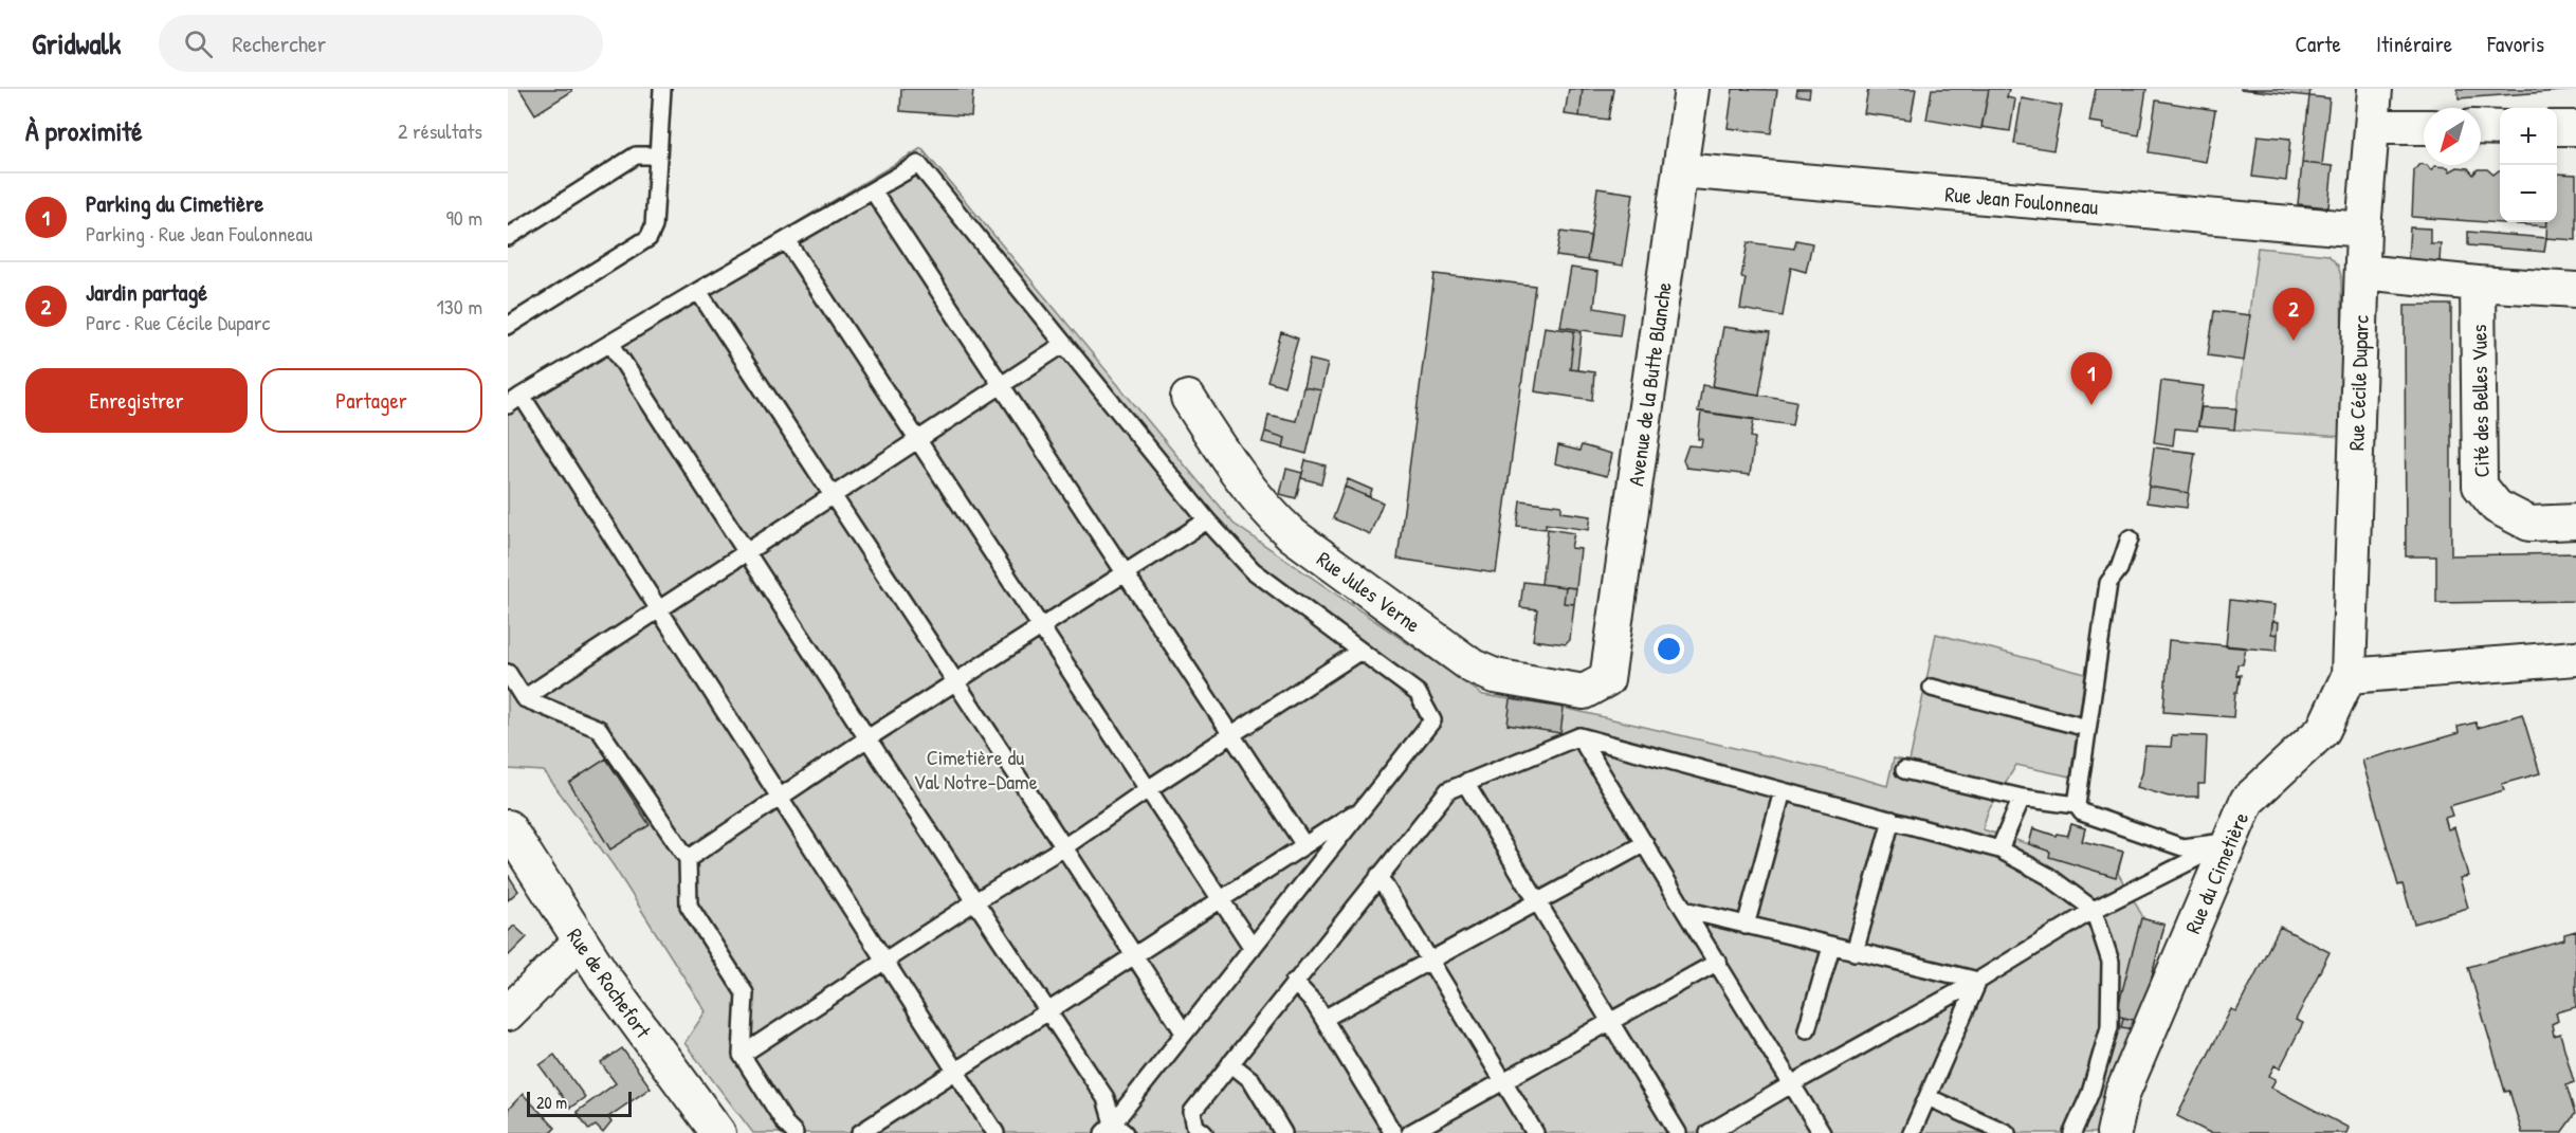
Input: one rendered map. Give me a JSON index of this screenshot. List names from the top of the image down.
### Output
{
  "streets": {
    "street": [
      "Rue Jean Foulonneau",
      "Rue Cécile Duparc",
      "Avenue de la Butte Blanche",
      "Cité des Belles Vues",
      "Rue Jules Verne",
      "Rue du Cimetière",
      "Rue de Rochefort"
    ]
  },
  "crossings": [
    ["Rue Jean Foulonneau", "Rue Cécile Duparc"],
    ["Rue Jean Foulonneau", "Avenue de la Butte Blanche"],
    ["Rue Cécile Duparc", "Rue du Cimetière"],
    ["Avenue de la Butte Blanche", "Rue Jules Verne"]
  ],
  "parks": ["Cimetière du Val Notre-Dame"],
  "scale_bar": "20 m",
  "north": "bottom left",
  "page": {
    "header": "Gridwalk",
    "search": "Rechercher",
    "nav": ["Carte", "Itinéraire", "Favoris"],
    "heading": ["À proximité", "2 résultats"],
    "map_buttons": ["+", "−"],
    "list": [
      {
        "mark": "1",
        "name": "Parking du Cimetière",
        "note": "Parking · Rue Jean Foulonneau",
        "value": "90 m"
      },
      {
        "mark": "2",
        "name": "Jardin partagé",
        "note": "Parc · Rue Cécile Duparc",
        "value": "130 m"
      }
    ],
    "pins": ["2", "1"],
    "buttons": ["Enregistrer", "Partager"],
    "scale": "20 m"
  }
}
